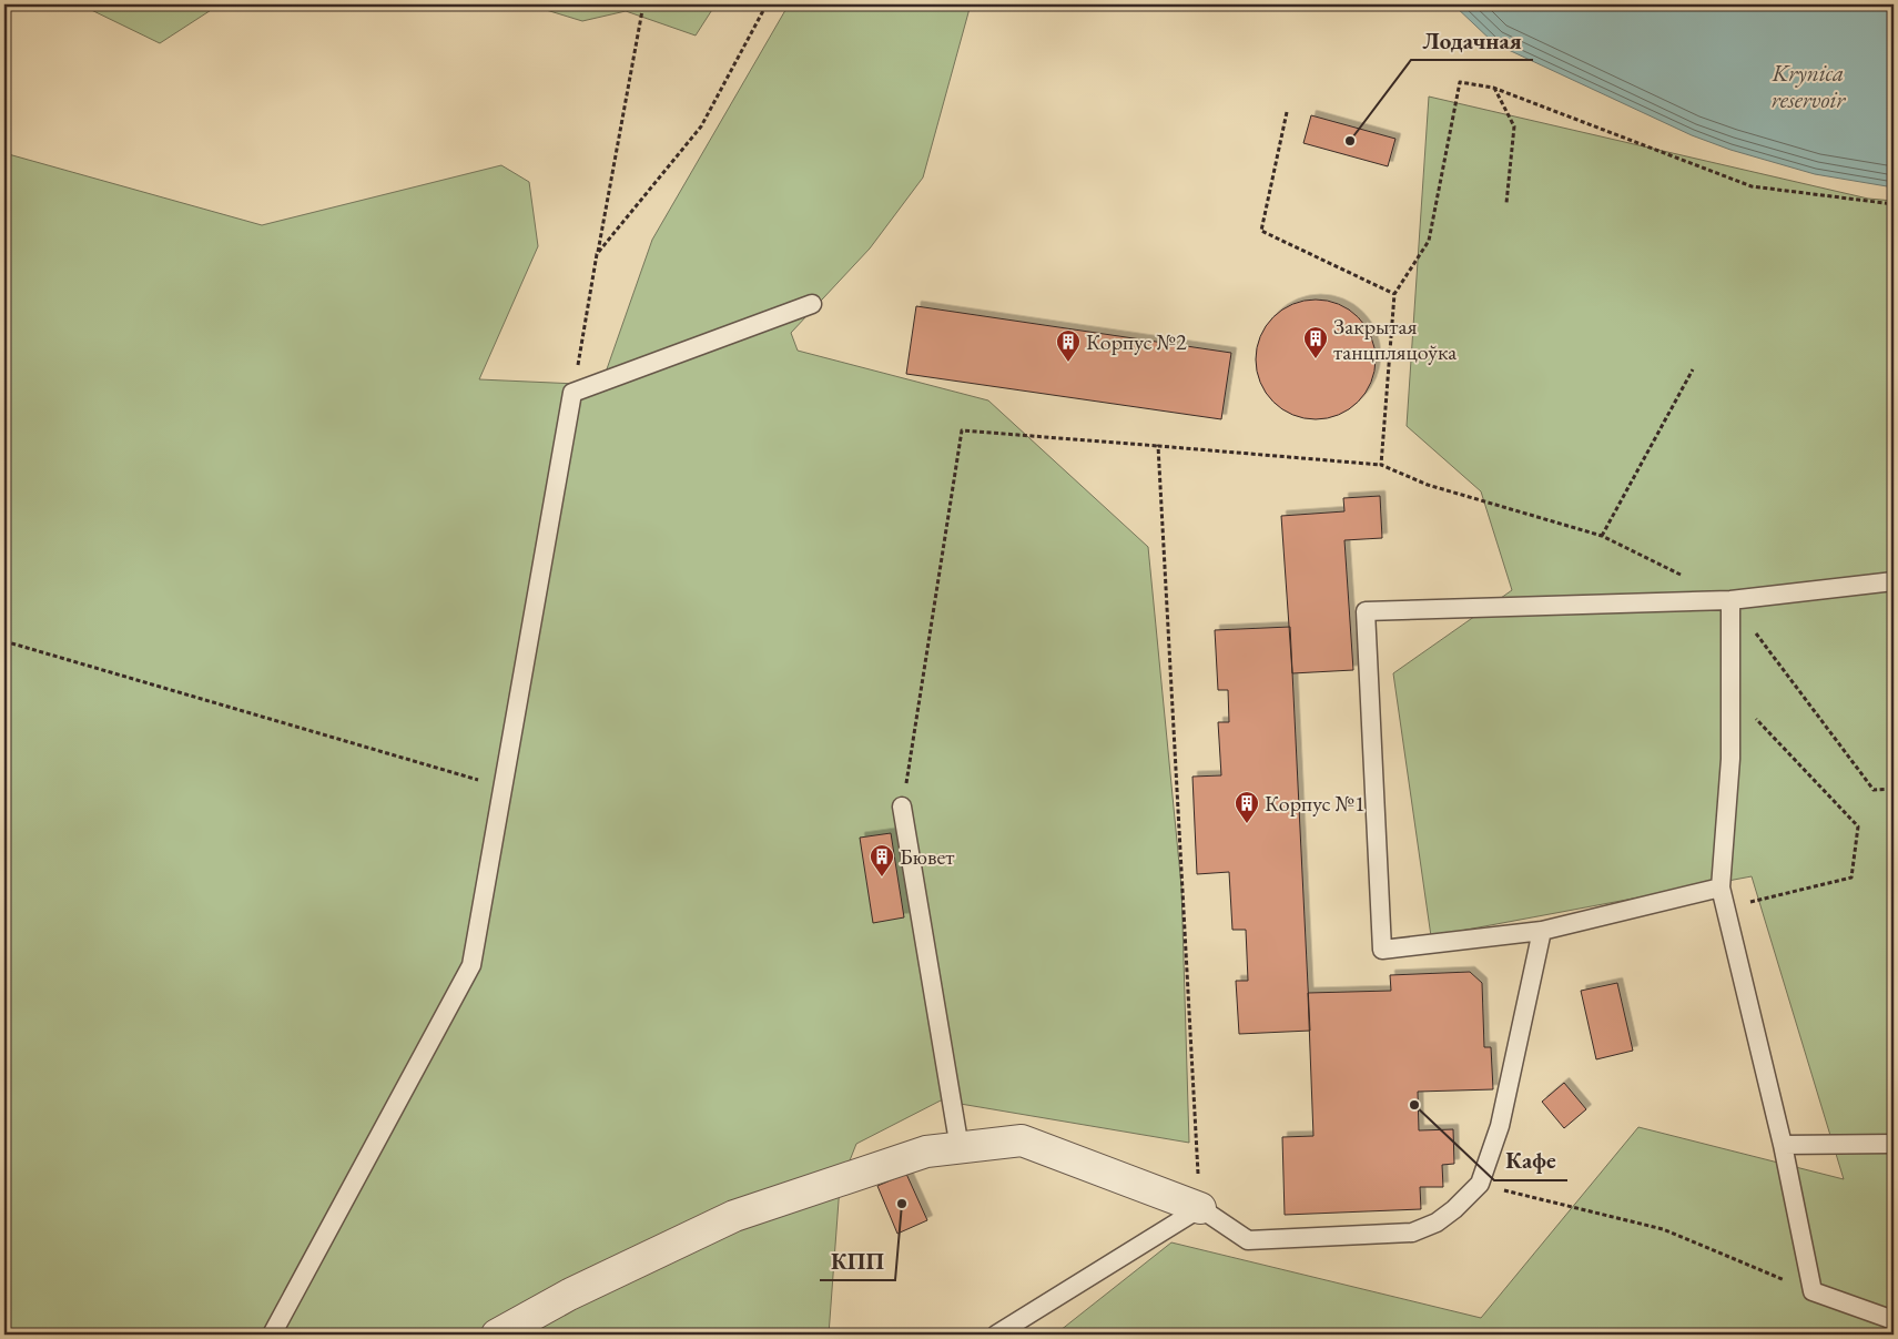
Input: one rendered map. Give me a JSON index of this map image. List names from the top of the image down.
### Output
{
  "water": ["Krynica reservoir"],
  "places": {
    "other": ["Лодачная", "Кафе", "КПП"],
    "building": [
      "Закрытая танцпляцоўка",
      "Корпус №2",
      "Корпус №1",
      "Бювет"
    ]
  }
}
